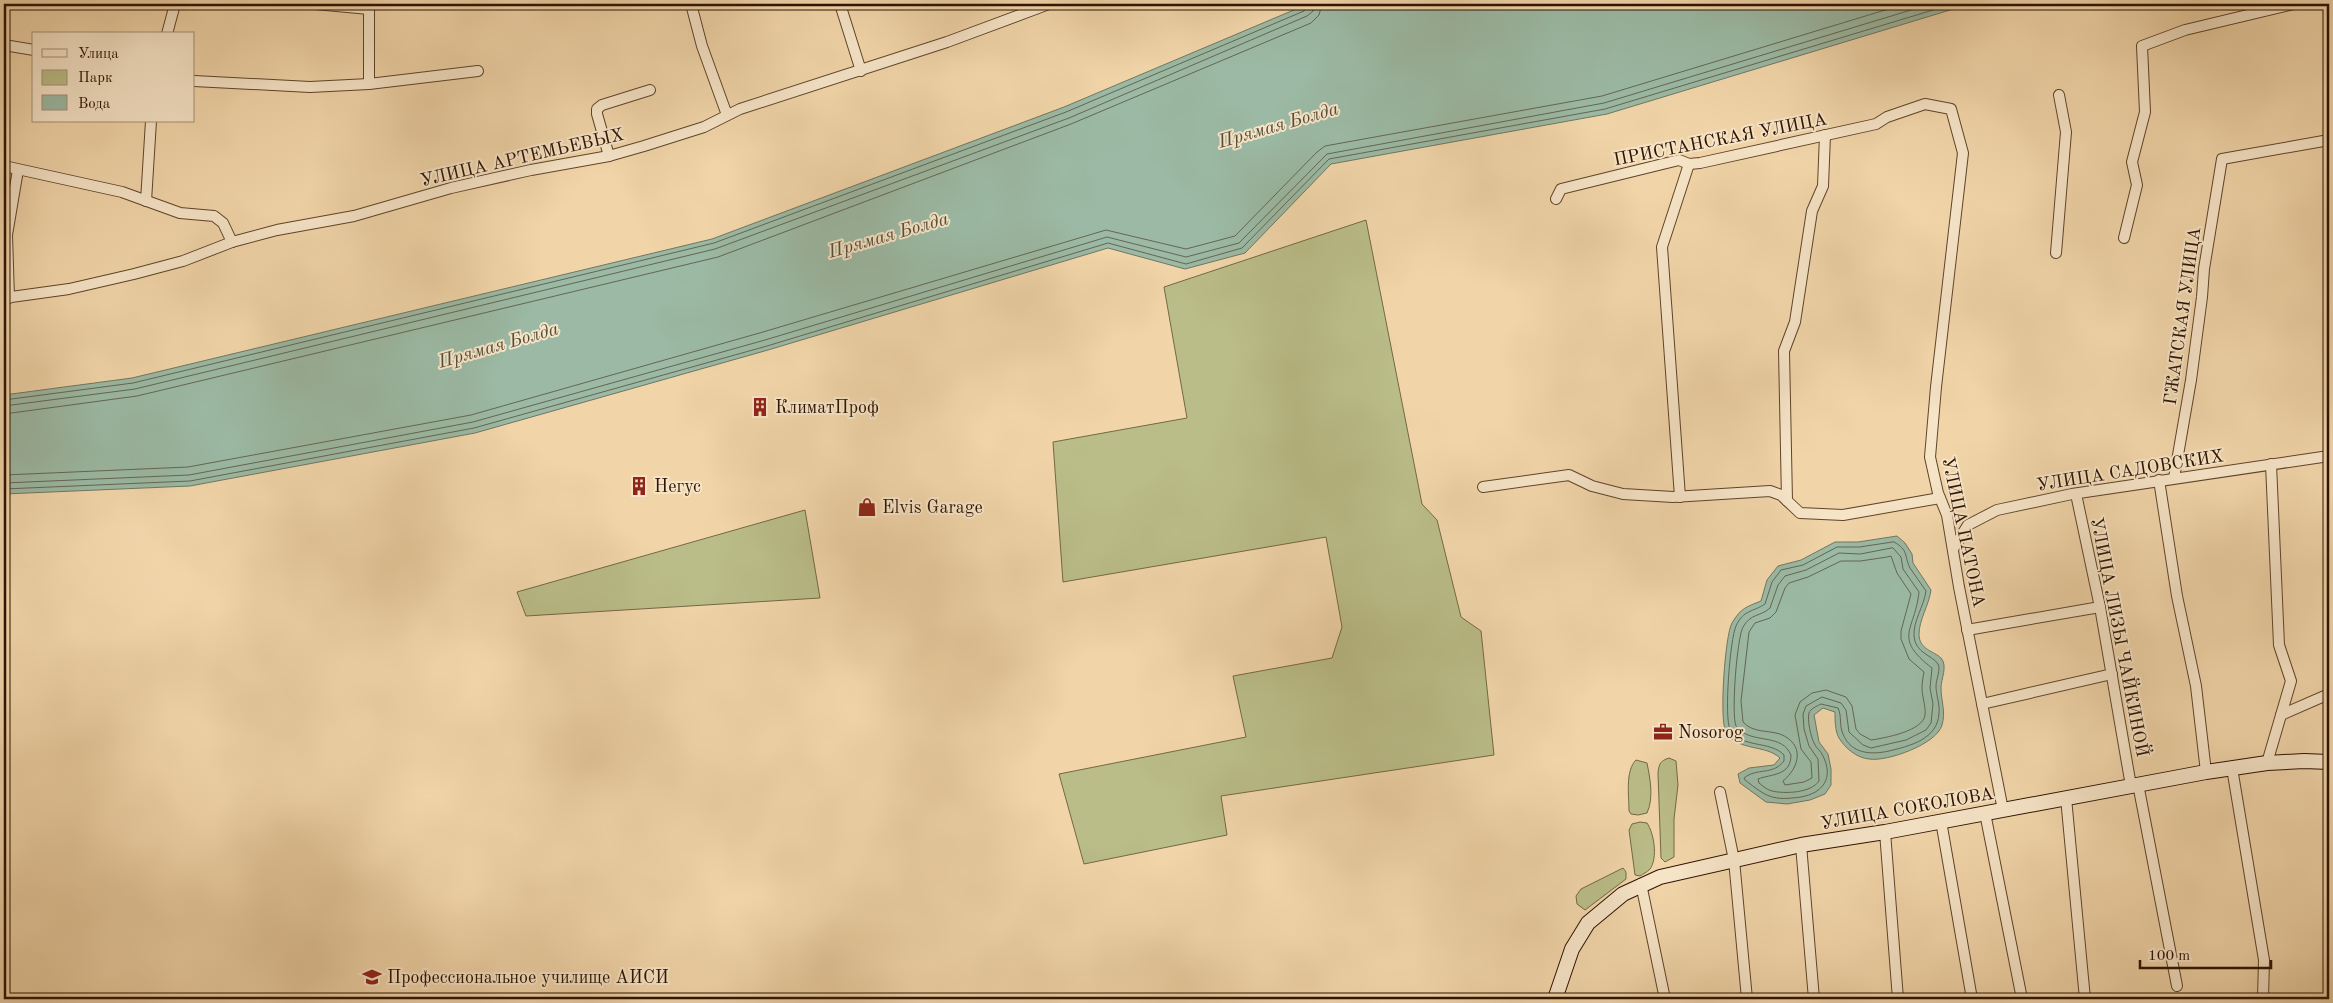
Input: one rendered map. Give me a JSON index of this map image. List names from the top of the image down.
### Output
{
  "streets": {
    "main road": ["УЛИЦА СОКОЛОВА"],
    "street": [
      "ПРИСТАНСКАЯ УЛИЦА",
      "УЛИЦА АРТЕМЬЕВЫХ",
      "ГЖАТСКАЯ УЛИЦА",
      "УЛИЦА САДОВСКИХ",
      "УЛИЦА ПАТОНА",
      "УЛИЦА ЛИЗЫ ЧАЙКИНОЙ"
    ]
  },
  "crossings": [
    ["ПРИСТАНСКАЯ УЛИЦА", "УЛИЦА ПАТОНА"],
    ["ГЖАТСКАЯ УЛИЦА", "УЛИЦА САДОВСКИХ"],
    ["УЛИЦА САДОВСКИХ", "УЛИЦА ПАТОНА"],
    ["УЛИЦА САДОВСКИХ", "УЛИЦА ЛИЗЫ ЧАЙКИНОЙ"],
    ["УЛИЦА ПАТОНА", "УЛИЦА СОКОЛОВА"],
    ["УЛИЦА ЛИЗЫ ЧАЙКИНОЙ", "УЛИЦА СОКОЛОВА"]
  ],
  "water": ["Прямая Болда"],
  "places": {
    "building": ["КлиматПроф", "Негус"],
    "shop": ["Elvis Garage"],
    "office": ["Nosorog"],
    "school or university": ["Профессиональное училище АИСИ"]
  },
  "legend": ["Улица", "Парк", "Вода"],
  "scale_bar": "100 m"
}
